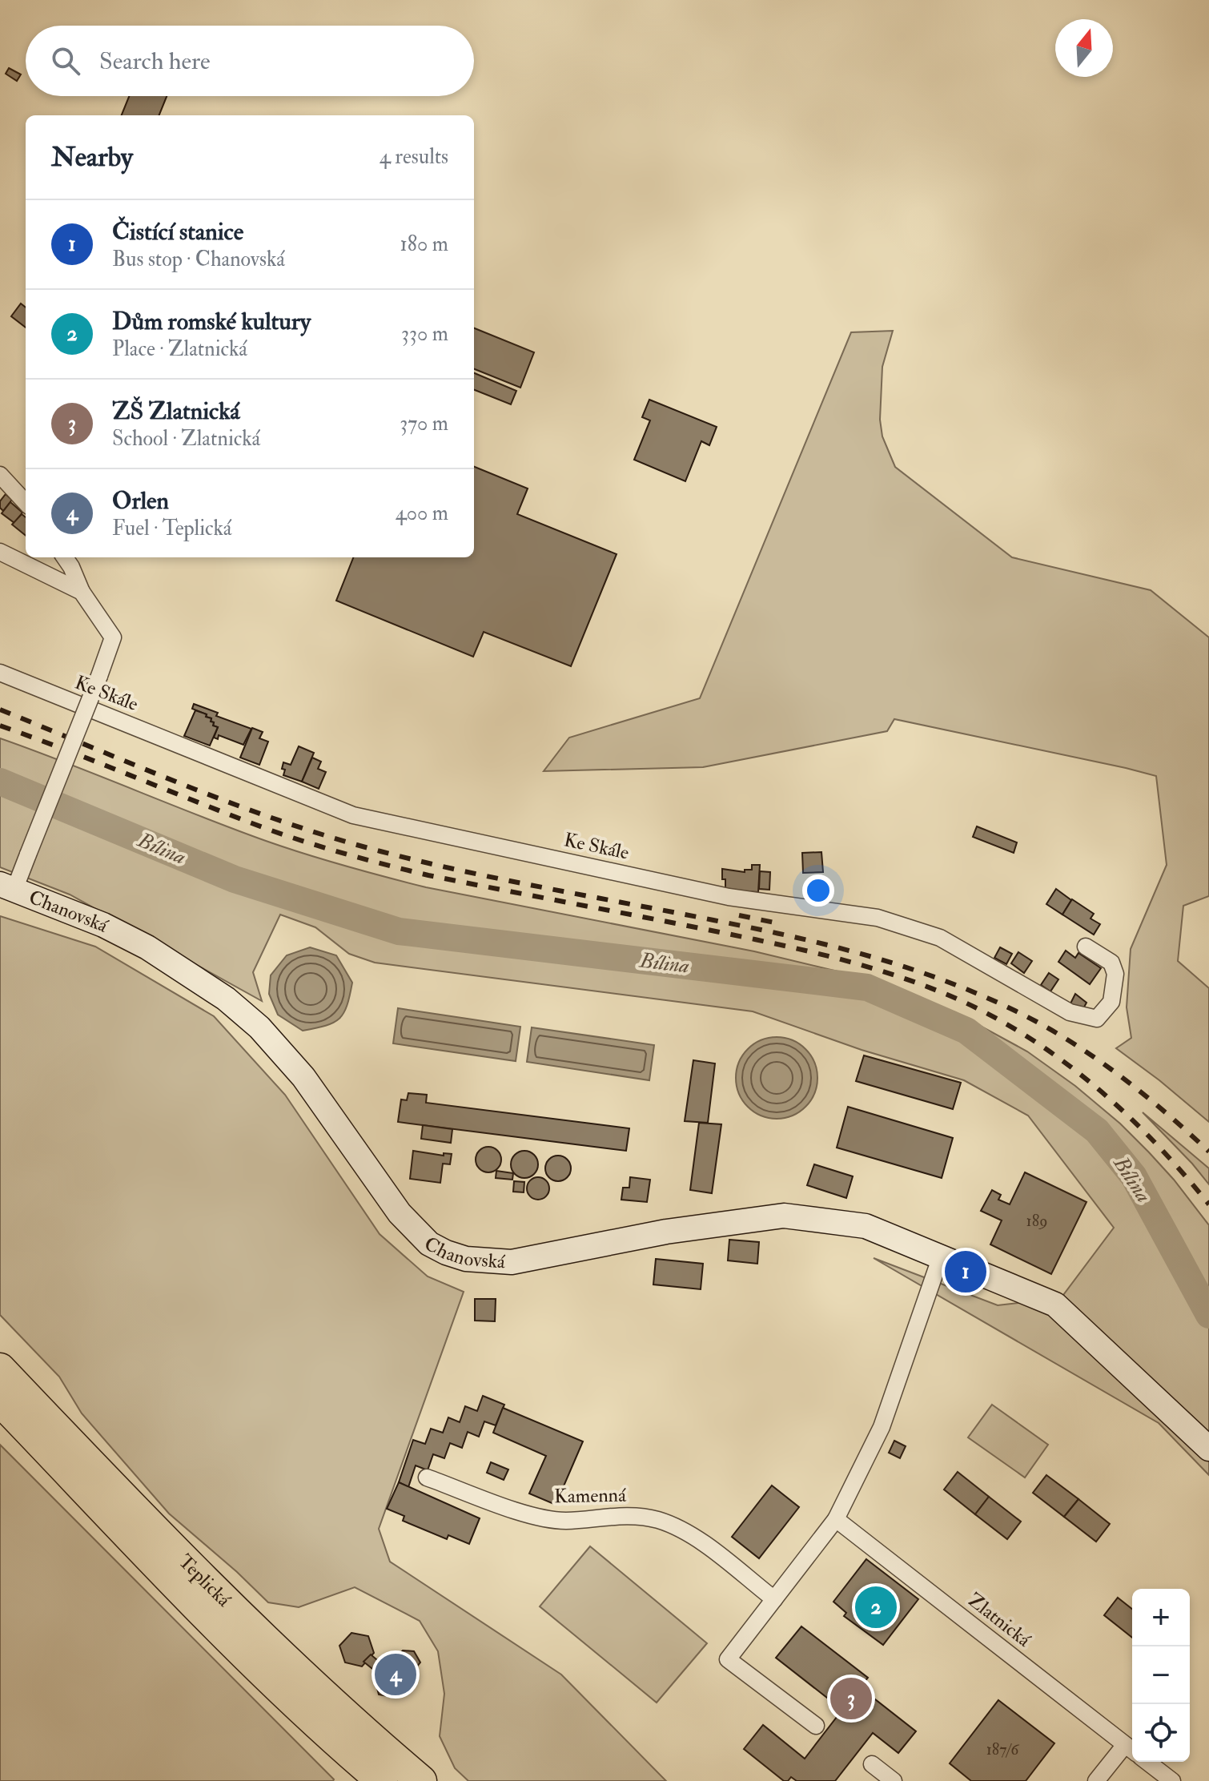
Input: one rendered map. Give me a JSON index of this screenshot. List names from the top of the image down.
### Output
{
  "streets": {
    "highway": ["Teplická"],
    "street": [
      "Ke Skále",
      "Chanovská",
      "Kamenná",
      "Zlatnická"
    ]
  },
  "crossings": [
    ["Ke Skále", "Chanovská"]
  ],
  "water": ["Bílina"],
  "house_numbers": ["189", "187/6"],
  "north": "top",
  "page": {
    "search": "Search here",
    "heading": ["Nearby", "4 results"],
    "list": [
      {
        "mark": "1",
        "name": "Čistící stanice",
        "note": "Bus stop · Chanovská",
        "value": "180 m"
      },
      {
        "mark": "2",
        "name": "Dům romské kultury",
        "note": "Place · Zlatnická",
        "value": "330 m"
      },
      {
        "mark": "3",
        "name": "ZŠ Zlatnická",
        "note": "School · Zlatnická",
        "value": "370 m"
      },
      {
        "mark": "4",
        "name": "Orlen",
        "note": "Fuel · Teplická",
        "value": "400 m"
      }
    ],
    "pins": [
      "1",
      "2",
      "4",
      "3"
    ],
    "map_buttons": ["+", "−"]
  }
}
